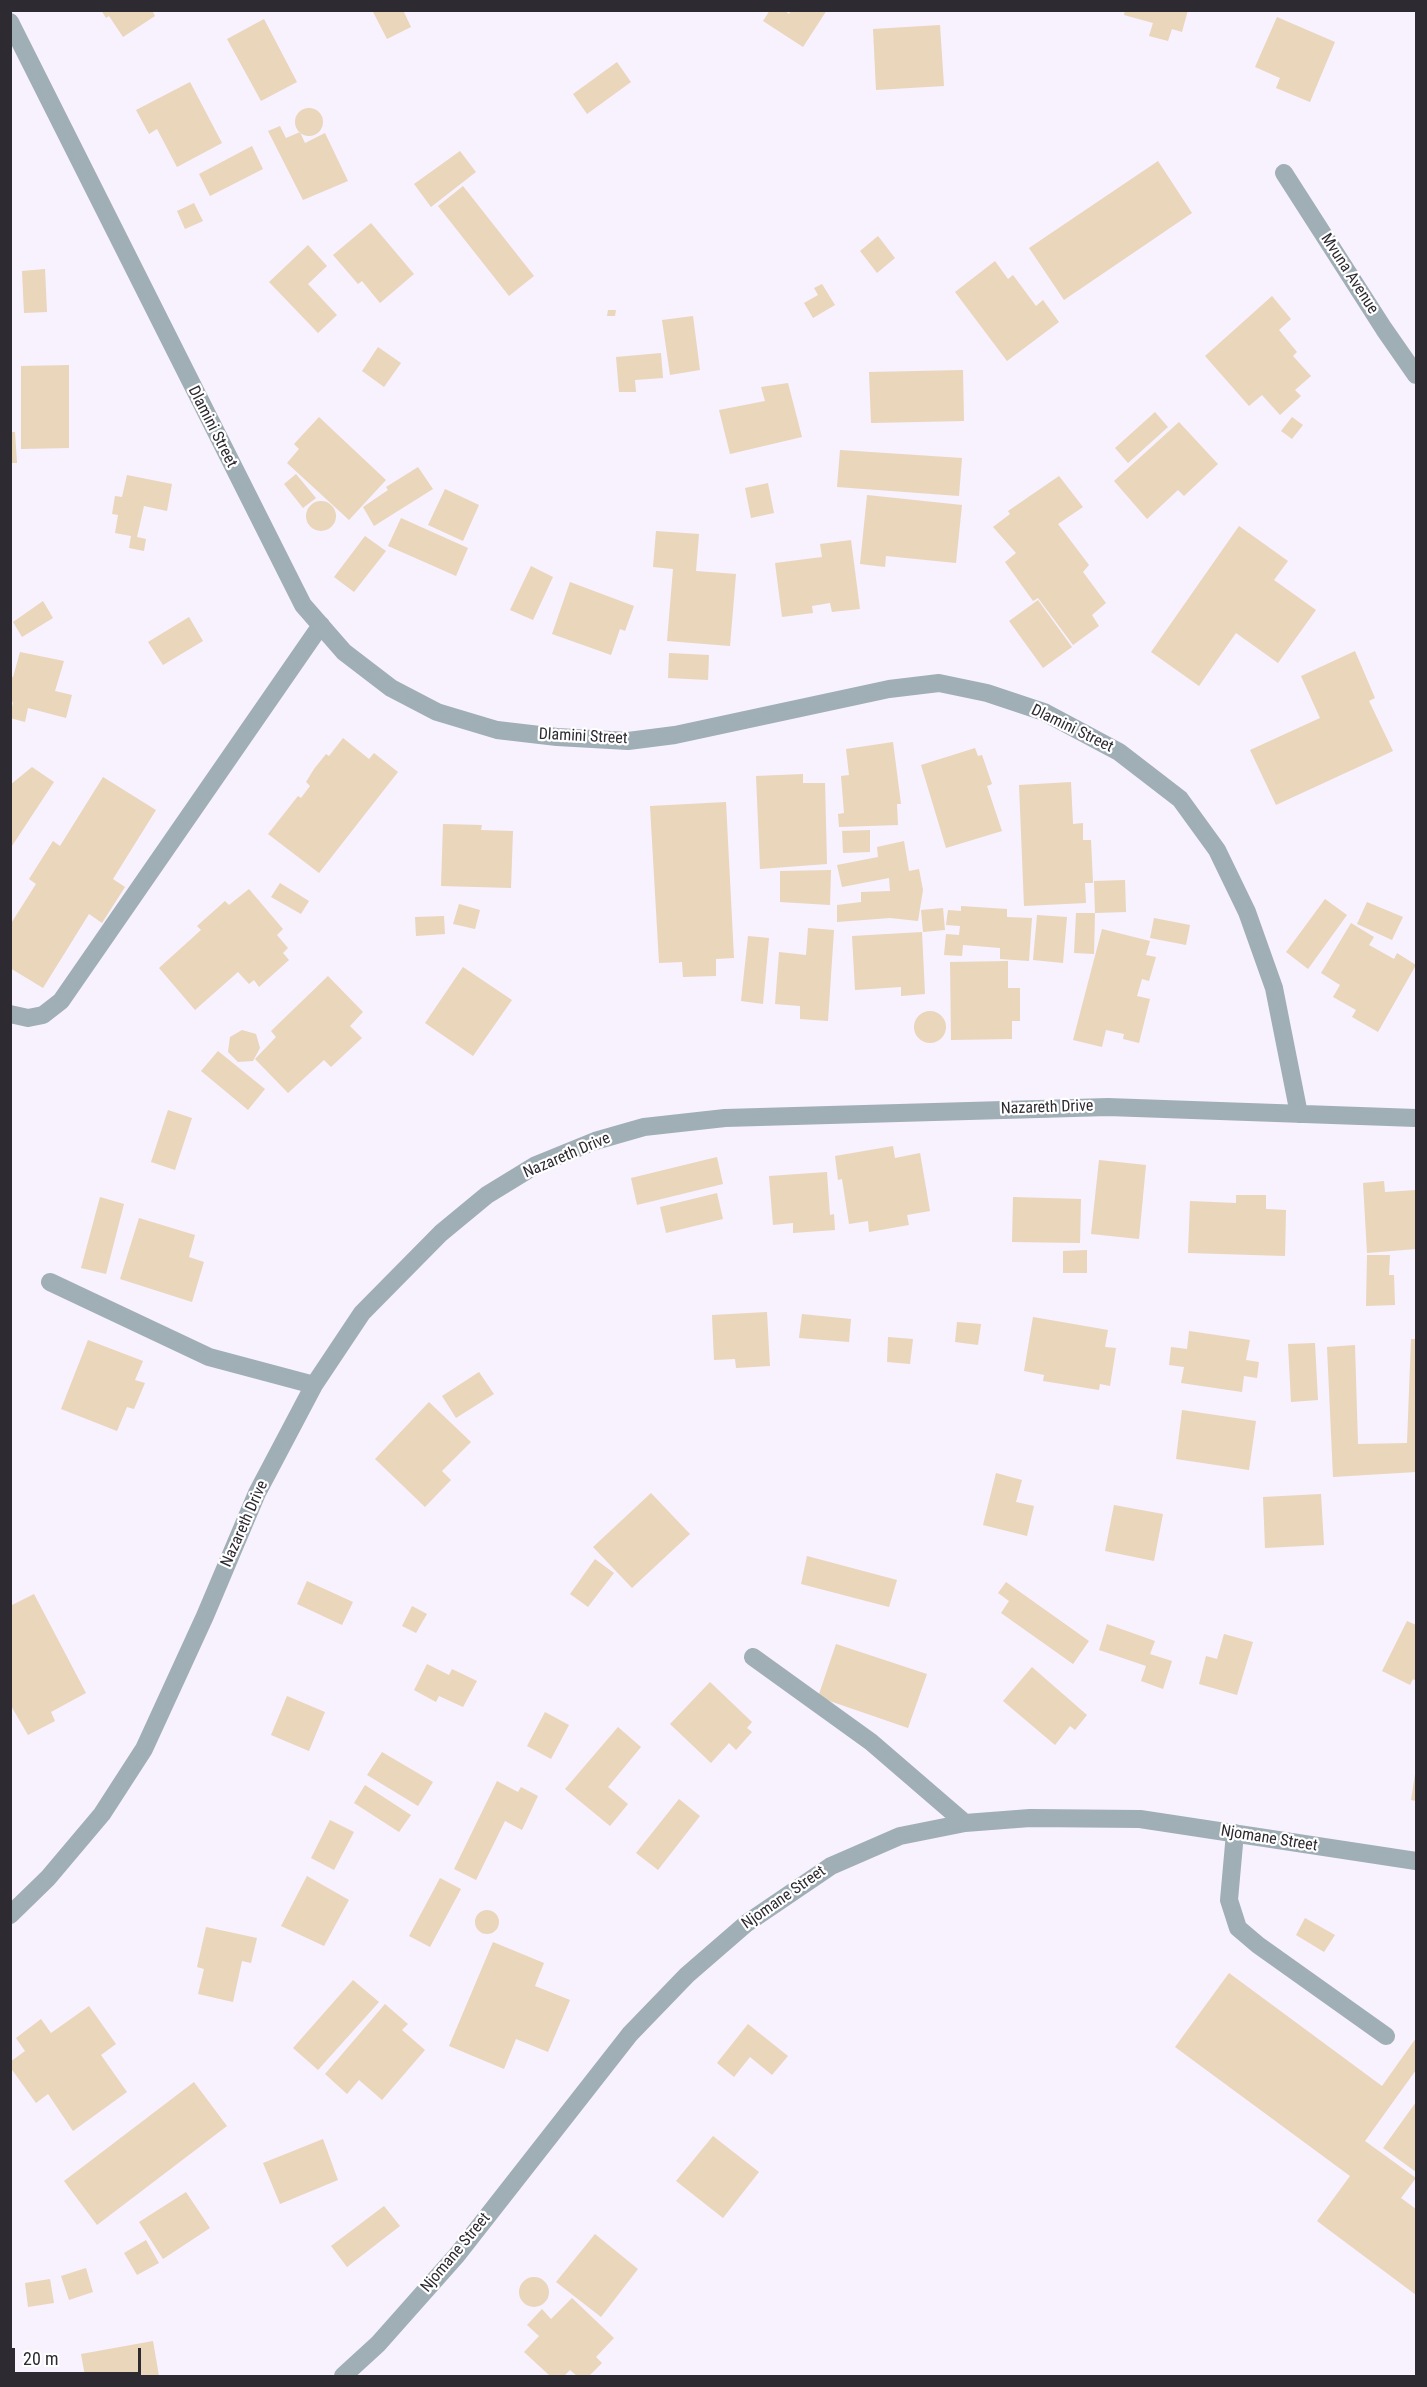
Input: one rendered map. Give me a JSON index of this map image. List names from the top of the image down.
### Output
{
  "streets": {
    "street": [
      "Mvuna Avenue",
      "Dlamini Street",
      "Nazareth Drive",
      "Njomane Street"
    ]
  },
  "crossings": [
    ["Dlamini Street", "Nazareth Drive"]
  ],
  "scale_bar": "20 m"
}
